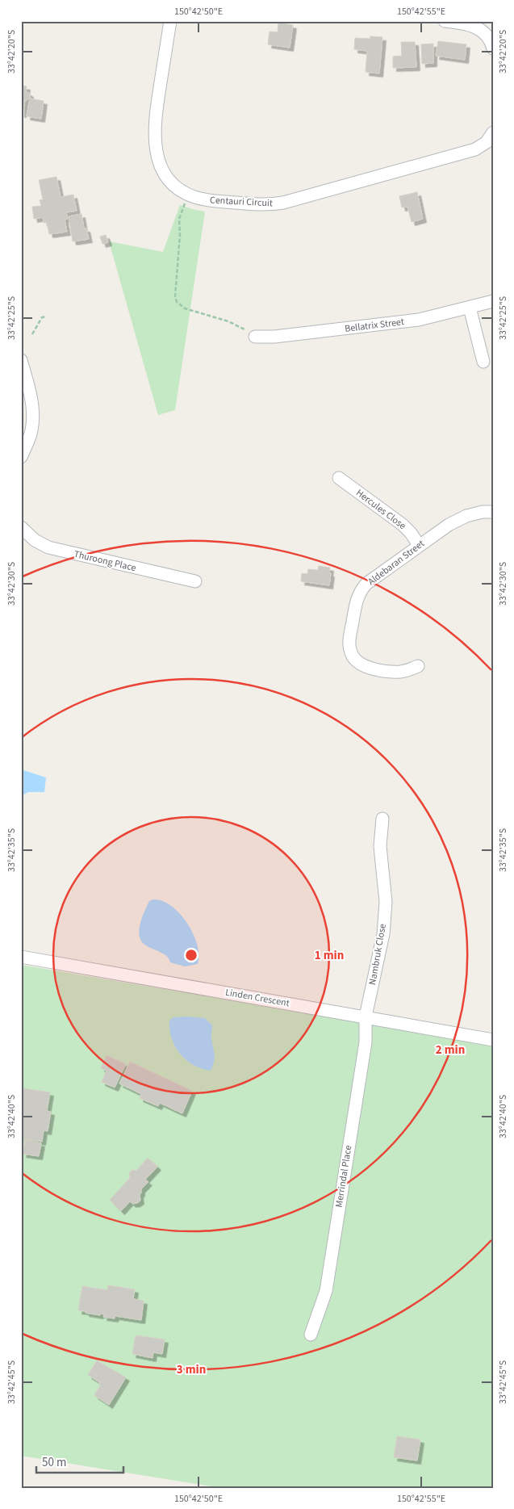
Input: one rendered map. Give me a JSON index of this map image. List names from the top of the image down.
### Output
{
  "streets": {
    "street": [
      "Centauri Circuit",
      "Bellatrix Street",
      "Hercules Close",
      "Thuroong Place",
      "Aldebaran Street",
      "Nambruk Close",
      "Linden Crescent",
      "Merrindal Place"
    ]
  },
  "crossings": [
    ["Hercules Close", "Aldebaran Street"],
    ["Nambruk Close", "Linden Crescent"],
    ["Nambruk Close", "Merrindal Place"],
    ["Linden Crescent", "Merrindal Place"]
  ],
  "scale_bar": "50 m",
  "coordinates": [
    "150°42'50\"E",
    "150°42'55\"E",
    "33°42'20\"S",
    "33°42'25\"S",
    "33°42'30\"S",
    "33°42'35\"S",
    "33°42'40\"S",
    "33°42'45\"S"
  ],
  "rings": ["1 min", "2 min", "3 min"]
}
